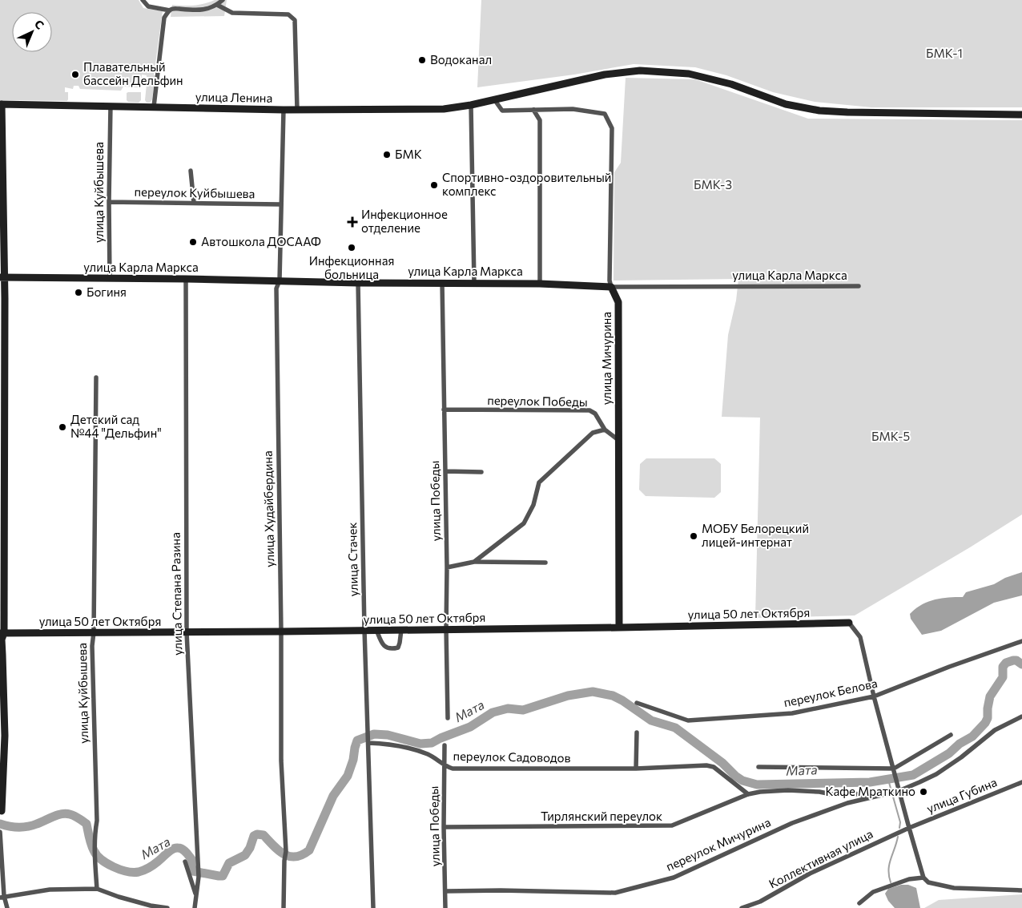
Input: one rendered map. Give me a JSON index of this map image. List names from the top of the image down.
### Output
{
  "streets": {
    "street": [
      "улица Ленина",
      "улица Куйбышева",
      "переулок Куйбышева",
      "улица Карла Маркса",
      "улица Мичурина",
      "переулок Победы",
      "улица Победы",
      "улица Худайбердина",
      "улица Стачек",
      "улица Степана Разина",
      "улица 50 лет Октября",
      "переулок Белова",
      "переулок Садоводов",
      "улица Губина",
      "Тирлянский переулок",
      "переулок Мичурина",
      "Коллективная улица"
    ]
  },
  "crossings": [
    ["улица Ленина", "улица Куйбышева"],
    ["улица Ленина", "улица Мичурина"],
    ["улица Ленина", "улица Худайбердина"],
    ["улица Куйбышева", "переулок Куйбышева"],
    ["улица Куйбышева", "улица Карла Маркса"],
    ["улица Куйбышева", "улица 50 лет Октября"],
    ["переулок Куйбышева", "улица Худайбердина"],
    ["улица Карла Маркса", "улица Мичурина"],
    ["улица Карла Маркса", "улица Победы"],
    ["улица Карла Маркса", "улица Худайбердина"],
    ["улица Карла Маркса", "улица Стачек"],
    ["улица Карла Маркса", "улица Степана Разина"],
    ["улица Мичурина", "переулок Победы"],
    ["улица Мичурина", "улица 50 лет Октября"],
    ["переулок Победы", "улица Победы"],
    ["улица Победы", "улица 50 лет Октября"],
    ["улица Победы", "переулок Садоводов"],
    ["улица Победы", "Тирлянский переулок"],
    ["улица Победы", "переулок Мичурина"],
    ["улица Худайбердина", "улица 50 лет Октября"],
    ["улица Стачек", "улица 50 лет Октября"],
    ["улица Стачек", "переулок Садоводов"],
    ["улица Степана Разина", "улица 50 лет Октября"],
    ["переулок Садоводов", "Тирлянский переулок"],
    ["улица Губина", "Коллективная улица"],
    ["Тирлянский переулок", "переулок Мичурина"]
  ],
  "water": ["Мата"],
  "parks": ["БМК-1", "БМК-3", "БМК-5"],
  "places": {
    "other": [
      "Водоканал",
      "Плавательный бассейн Дельфин",
      "БМК",
      "Спортивно-оздоровительный комплекс",
      "Автошкола ДОСААФ",
      "Инфекционная больница",
      "Богиня",
      "Детский сад №44 \"Дельфин\"",
      "МОБУ Белорецкий лицей-интернат",
      "Кафе Мраткино"
    ],
    "health": ["Инфекционное отделение"]
  },
  "north": "top right"
}
